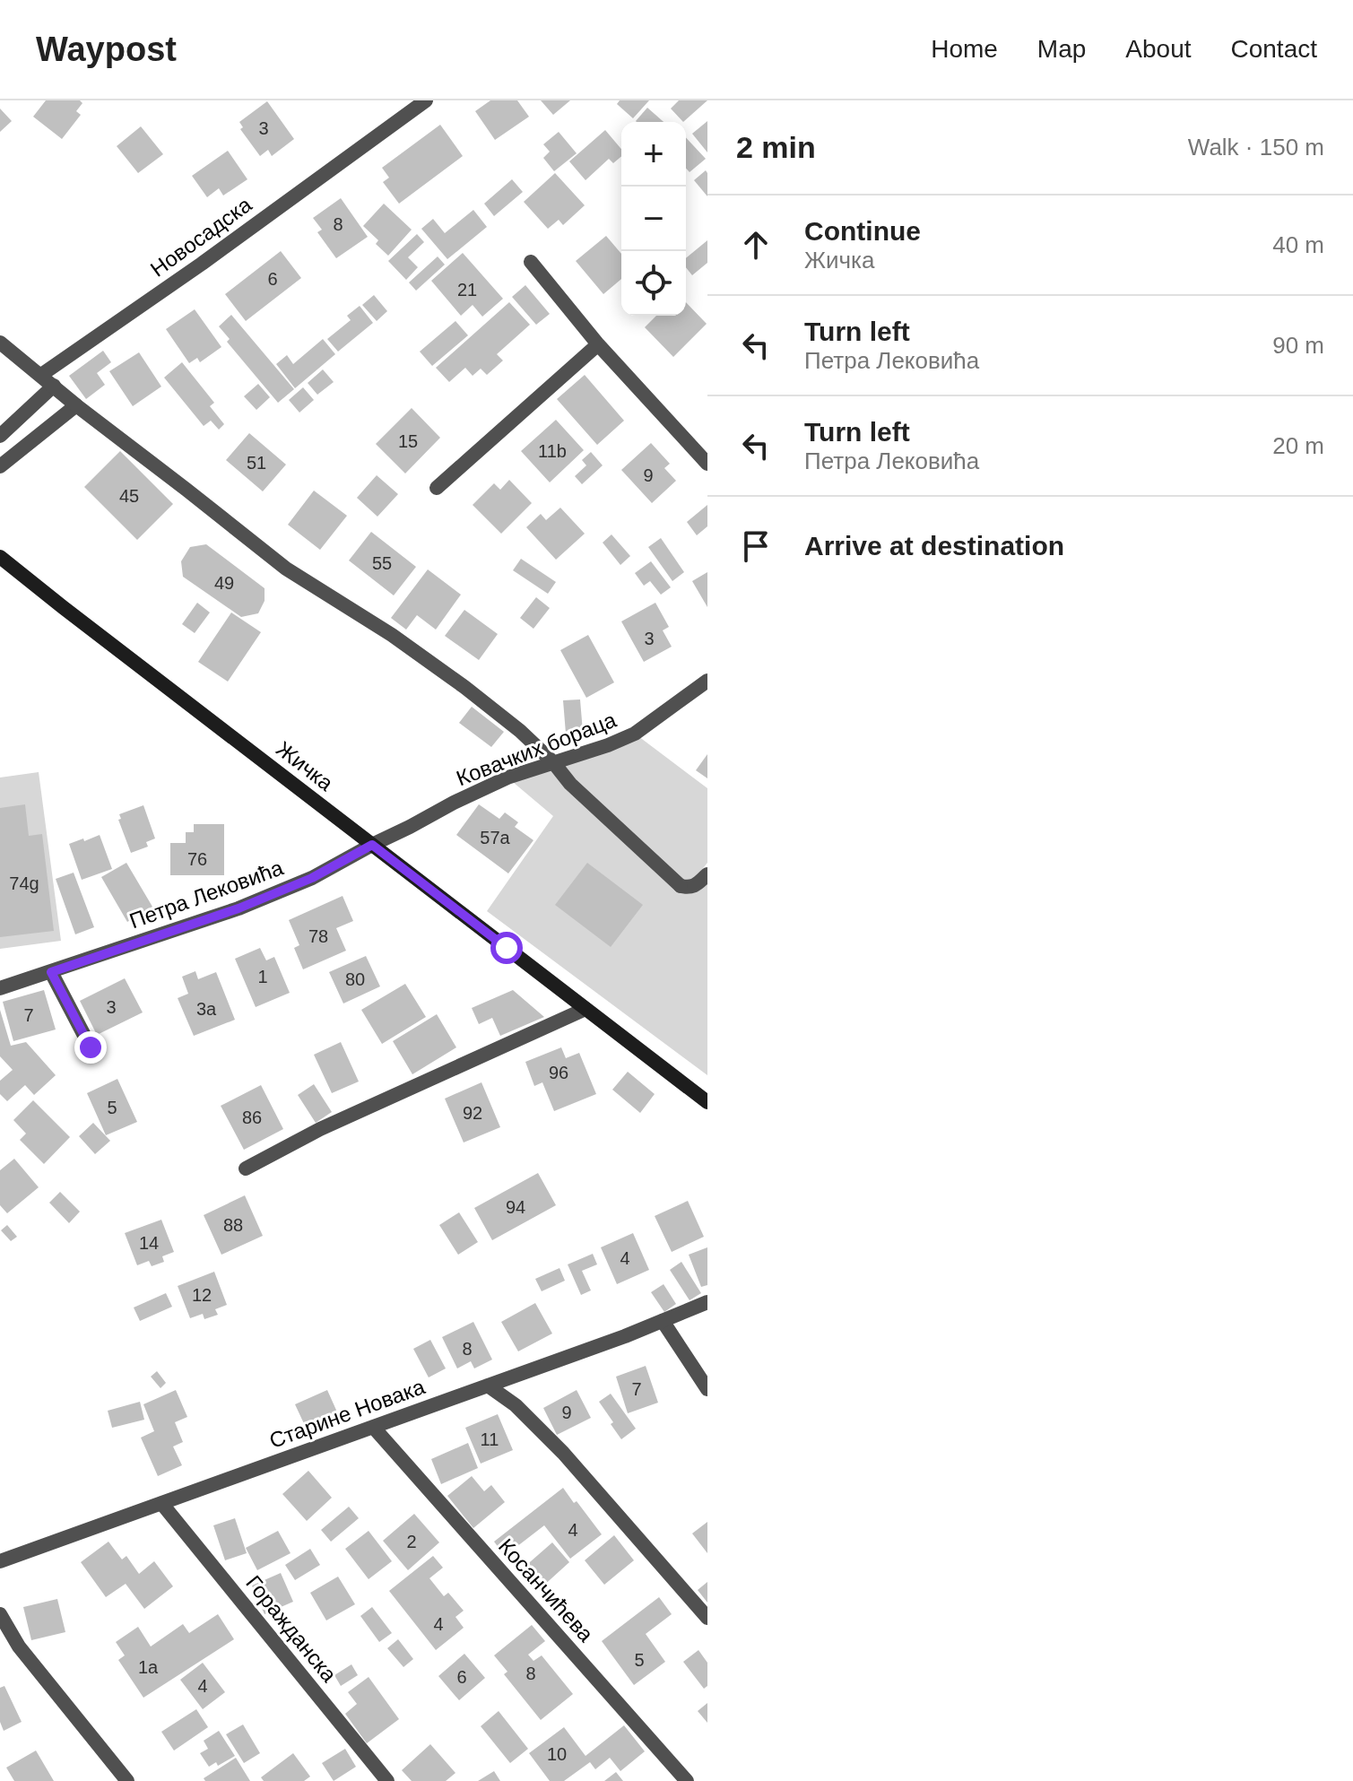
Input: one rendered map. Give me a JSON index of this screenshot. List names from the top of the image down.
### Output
{
  "streets": {
    "main road": ["Жичка"],
    "street": [
      "Новосадска",
      "Ковачких бораца",
      "Петра Лековића",
      "Старине Новака",
      "Косанчићева",
      "Горажданска"
    ]
  },
  "crossings": [
    ["Ковачких бораца", "Жичка"],
    ["Ковачких бораца", "Петра Лековића"],
    ["Жичка", "Петра Лековића"],
    ["Старине Новака", "Косанчићева"],
    ["Старине Новака", "Горажданска"]
  ],
  "house_numbers": [
    "3",
    "8",
    "6",
    "21",
    "15",
    "11b",
    "51",
    "9",
    "45",
    "55",
    "49",
    "3",
    "57a",
    "76",
    "74g",
    "78",
    "1",
    "80",
    "3",
    "3a",
    "7",
    "96",
    "5",
    "92",
    "86",
    "94",
    "88",
    "14",
    "4",
    "12",
    "8",
    "7",
    "9",
    "11",
    "4",
    "2",
    "4",
    "5",
    "1a",
    "8",
    "6",
    "4",
    "10"
  ],
  "page": {
    "header": "Waypost",
    "nav": [
      "Home",
      "Map",
      "About",
      "Contact"
    ],
    "heading": ["2 min", "Walk · 150 m"],
    "map_buttons": ["+", "−"],
    "list": [
      ["Continue", "Жичка", "40 m"],
      ["Turn left", "Петра Лековића", "90 m"],
      ["Turn left", "Петра Лековића", "20 m"],
      "Arrive at destination"
    ]
  }
}
